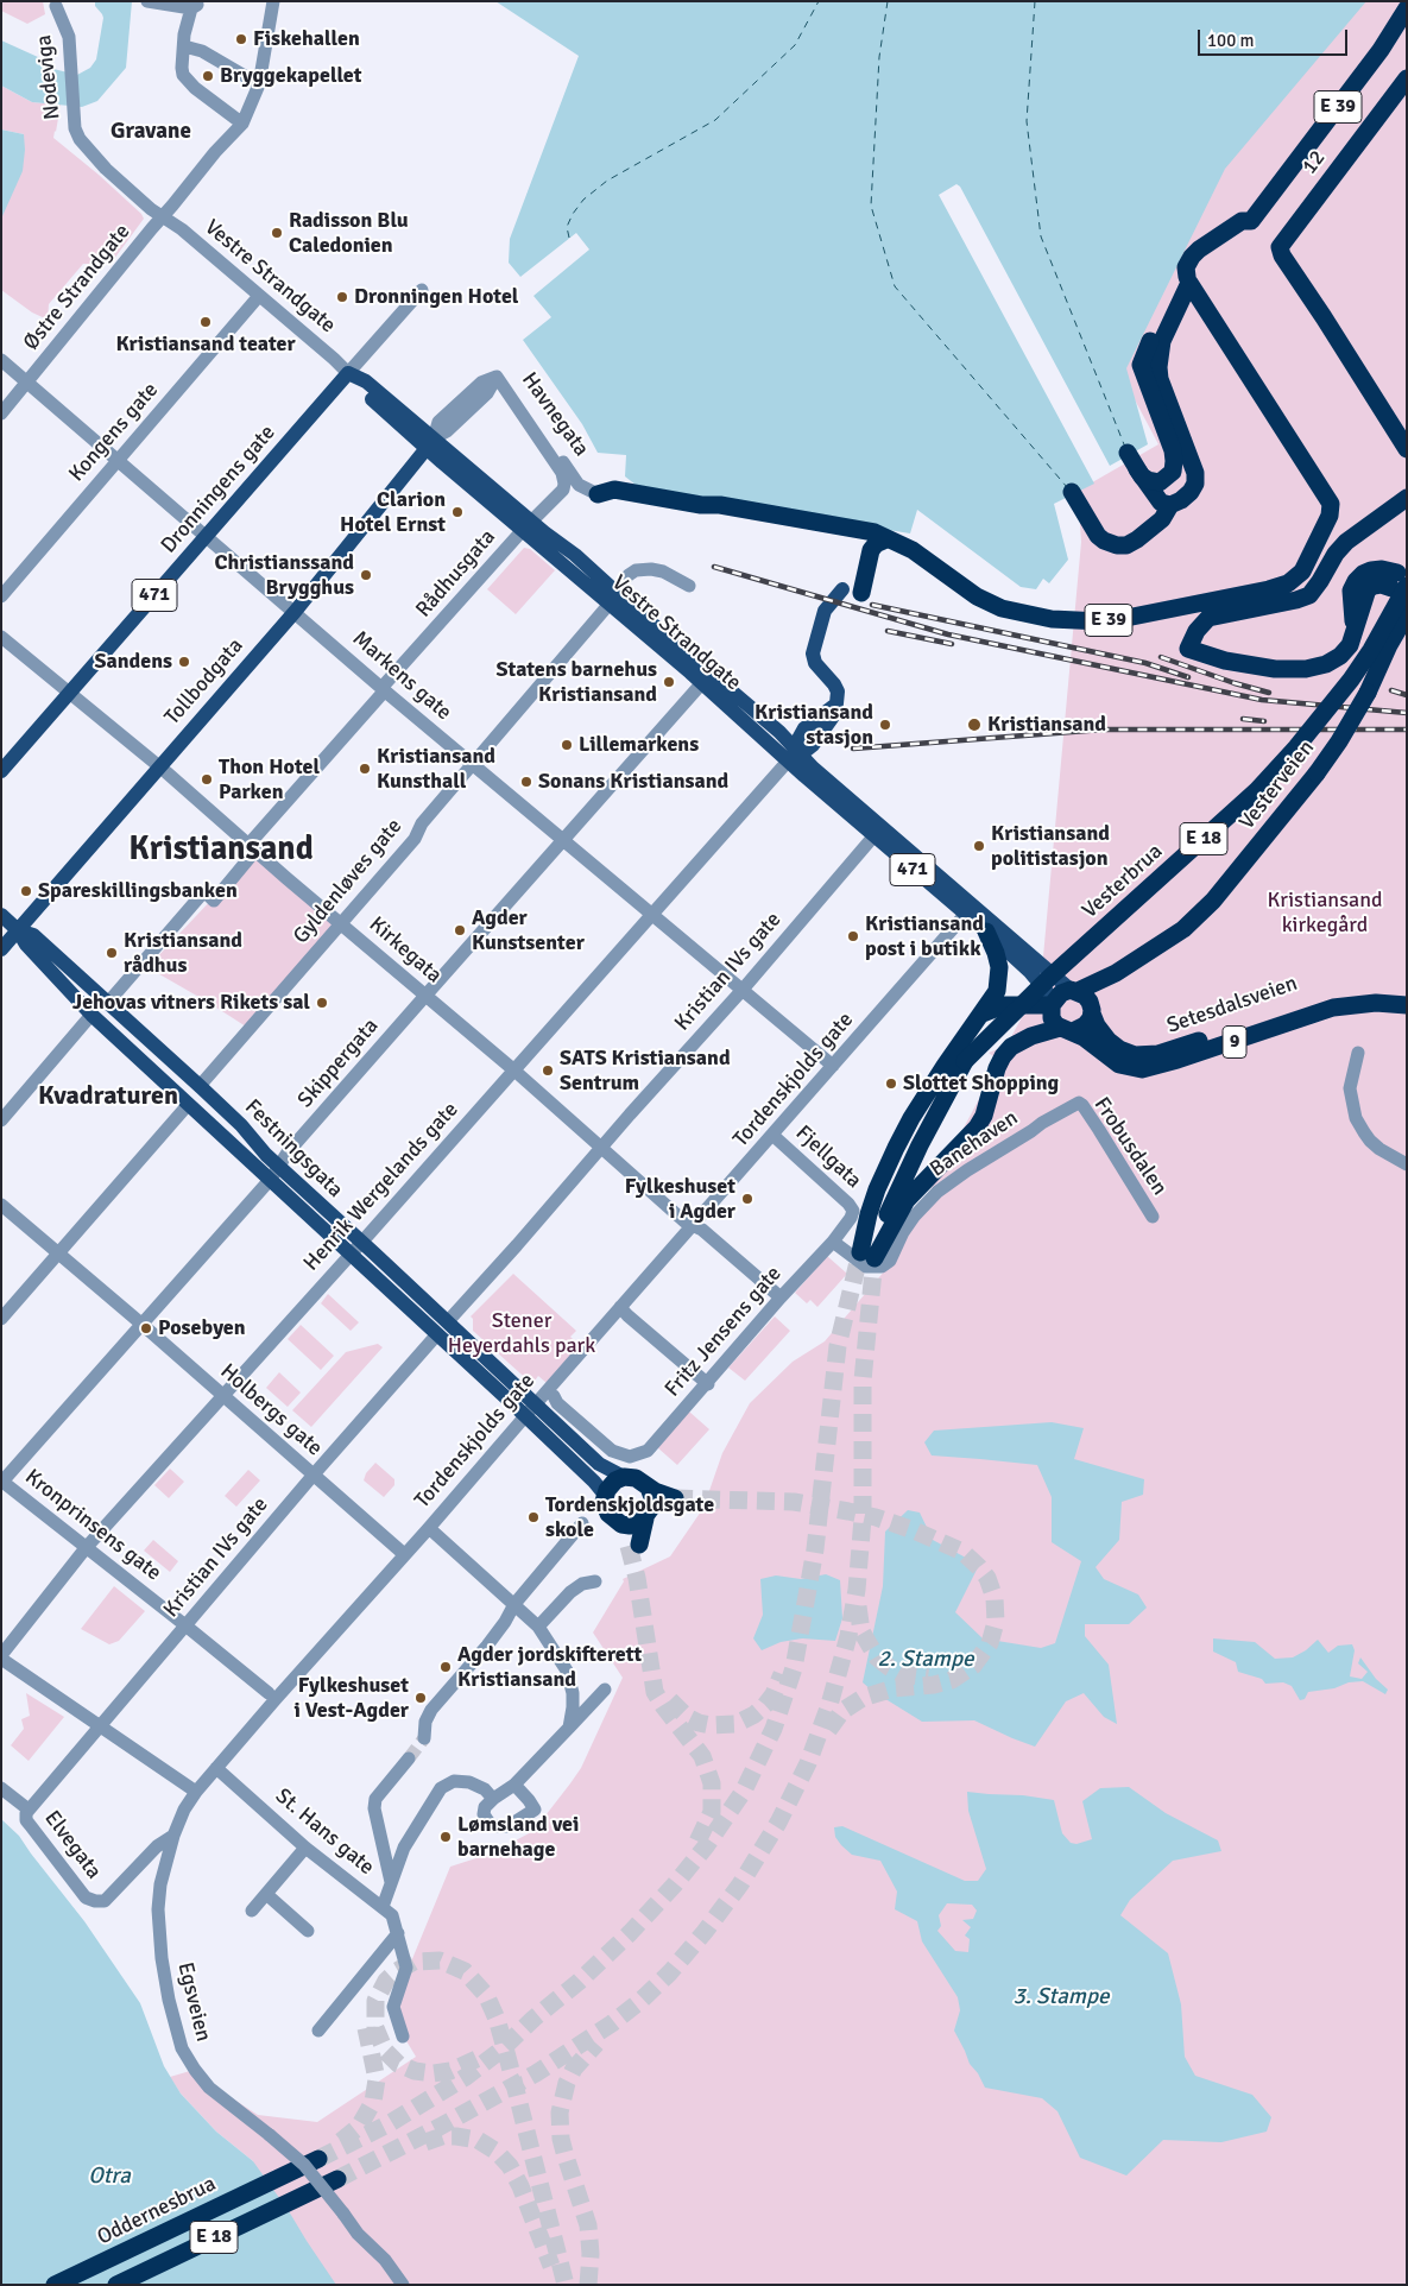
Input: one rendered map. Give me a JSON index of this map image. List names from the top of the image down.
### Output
{
  "streets": {
    "highway": [
      "E 39",
      "12",
      "Vesterveien",
      "E 18",
      "Vesterbrua",
      "Setesdalsveien",
      "9",
      "Oddernesbrua"
    ],
    "main road": [
      "Vestre Strandgate",
      "Dronningens gate",
      "471",
      "Tollbodgata",
      "Festningsgata"
    ],
    "street": [
      "Nodeviga",
      "Østre Strandgate",
      "Havnegata",
      "Kongens gate",
      "Rådhusgata",
      "Markens gate",
      "Gyldenløves gate",
      "Kirkegata",
      "Kristian IVs gate",
      "Skippergata",
      "Tordenskjolds gate",
      "Banehaven",
      "Frobusdalen",
      "Fjellgata",
      "Henrik Wergelands gate",
      "Fritz Jensens gate",
      "Holbergs gate",
      "Kronprinsens gate",
      "St. Hans gate",
      "Elvegata",
      "Egsveien"
    ]
  },
  "crossings": [
    ["Nodeviga", "Vestre Strandgate"],
    ["Nodeviga", "Østre Strandgate"],
    ["E 39", "Havnegata"],
    ["Vestre Strandgate", "Østre Strandgate"],
    ["Vestre Strandgate", "Kongens gate"],
    ["Vestre Strandgate", "Dronningens gate"],
    ["Vestre Strandgate", "Rådhusgata"],
    ["Vestre Strandgate", "Tollbodgata"],
    ["Vestre Strandgate", "Vesterveien"],
    ["Vestre Strandgate", "E 18"],
    ["Vestre Strandgate", "Gyldenløves gate"],
    ["Vestre Strandgate", "Kristian IVs gate"],
    ["Vestre Strandgate", "Setesdalsveien"],
    ["Vestre Strandgate", "Skippergata"],
    ["Vestre Strandgate", "Tordenskjolds gate"],
    ["Vestre Strandgate", "Henrik Wergelands gate"],
    ["Østre Strandgate", "Markens gate"],
    ["Havnegata", "Rådhusgata"],
    ["Havnegata", "Tollbodgata"],
    ["Kongens gate", "Markens gate"],
    ["Dronningens gate", "Markens gate"],
    ["Dronningens gate", "Kirkegata"],
    ["Rådhusgata", "Markens gate"],
    ["Rådhusgata", "Kirkegata"],
    ["Markens gate", "Tollbodgata"],
    ["Markens gate", "Gyldenløves gate"],
    ["Markens gate", "Kristian IVs gate"],
    ["Markens gate", "Skippergata"],
    ["Markens gate", "Tordenskjolds gate"],
    ["Markens gate", "Henrik Wergelands gate"],
    ["Tollbodgata", "Kirkegata"],
    ["Tollbodgata", "Festningsgata"],
    ["Vesterveien", "E 18"],
    ["Vesterveien", "Vesterbrua"],
    ["Vesterveien", "Setesdalsveien"],
    ["E 18", "Vesterbrua"],
    ["E 18", "Setesdalsveien"],
    ["Gyldenløves gate", "Kirkegata"],
    ["Gyldenløves gate", "Festningsgata"],
    ["Kirkegata", "Kristian IVs gate"],
    ["Kirkegata", "Skippergata"],
    ["Kirkegata", "Tordenskjolds gate"],
    ["Kirkegata", "Henrik Wergelands gate"],
    ["Kirkegata", "Fritz Jensens gate"],
    ["Kristian IVs gate", "Festningsgata"],
    ["Kristian IVs gate", "Holbergs gate"],
    ["Kristian IVs gate", "Kronprinsens gate"],
    ["Kristian IVs gate", "Elvegata"],
    ["Skippergata", "Festningsgata"],
    ["Skippergata", "Holbergs gate"],
    ["Skippergata", "Kronprinsens gate"],
    ["Tordenskjolds gate", "Festningsgata"],
    ["Tordenskjolds gate", "Fjellgata"],
    ["Tordenskjolds gate", "Holbergs gate"],
    ["Tordenskjolds gate", "St. Hans gate"],
    ["Tordenskjolds gate", "Egsveien"],
    ["Banehaven", "Frobusdalen"],
    ["Banehaven", "Fjellgata"],
    ["Banehaven", "Fritz Jensens gate"],
    ["Festningsgata", "Henrik Wergelands gate"],
    ["Fjellgata", "Fritz Jensens gate"],
    ["Henrik Wergelands gate", "Holbergs gate"],
    ["Henrik Wergelands gate", "Kronprinsens gate"],
    ["Elvegata", "Egsveien"]
  ],
  "districts": ["Gravane", "Kristiansand", "Kvadraturen"],
  "water": ["2. Stampe", "3. Stampe", "Otra"],
  "parks": ["Kristiansand kirkegård", "Stener Heyerdahls park"],
  "places": [
    "Fiskehallen",
    "Bryggekapellet",
    "Radisson Blu Caledonien",
    "Dronningen Hotel",
    "Kristiansand teater",
    "Clarion Hotel Ernst",
    "Christianssand Brygghus",
    "Sandens",
    "Statens barnehus Kristiansand",
    "Kristiansand stasjon",
    "Kristiansand",
    "Lillemarkens",
    "Kristiansand Kunsthall",
    "Thon Hotel Parken",
    "Sonans Kristiansand",
    "Kristiansand politistasjon",
    "Spareskillingsbanken",
    "Agder Kunstsenter",
    "Kristiansand post i butikk",
    "Kristiansand rådhus",
    "Jehovas vitners Rikets sal",
    "SATS Kristiansand Sentrum",
    "Slottet Shopping",
    "Fylkeshuset i Agder",
    "Posebyen",
    "Tordenskjoldsgate skole",
    "Agder jordskifterett Kristiansand",
    "Fylkeshuset i Vest-Agder",
    "Lømsland vei barnehage"
  ],
  "scale_bar": "100 m"
}
